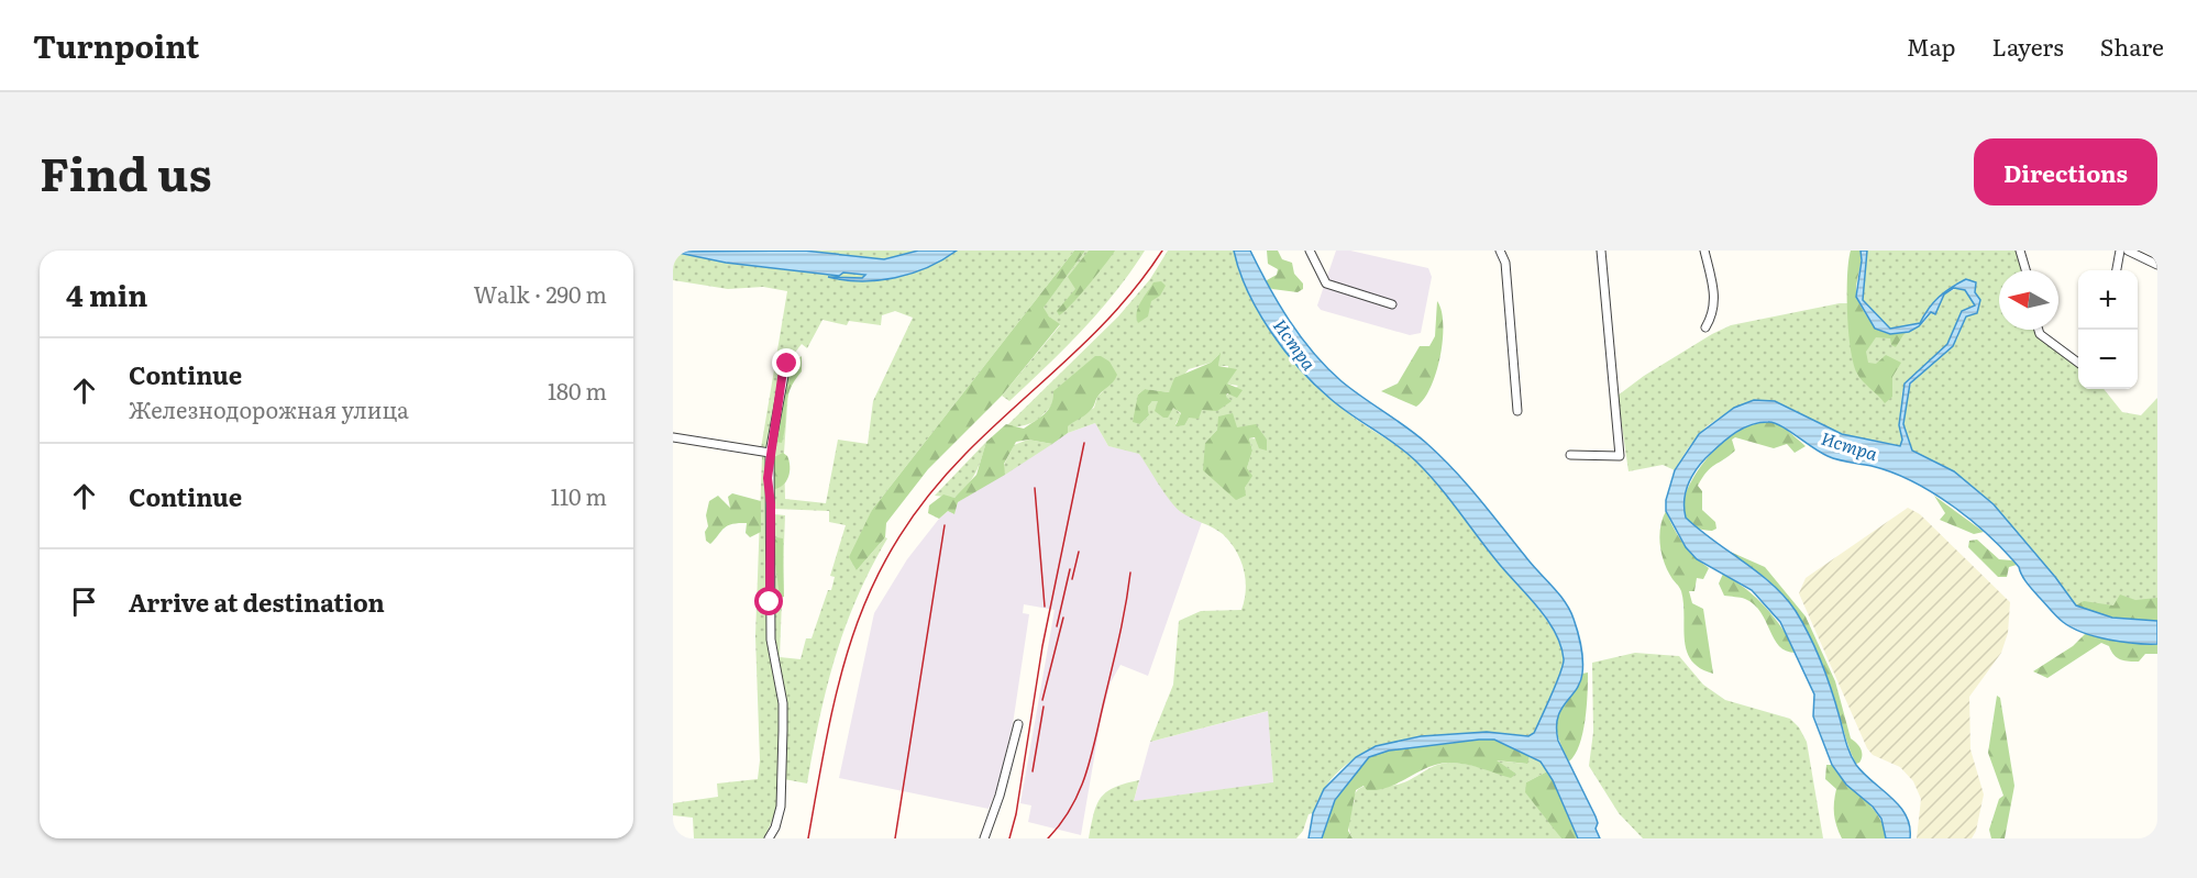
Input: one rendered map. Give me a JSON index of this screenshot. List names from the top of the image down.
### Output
{
  "water": ["Истра"],
  "north": "left",
  "page": {
    "header": "Turnpoint",
    "nav": ["Map", "Layers", "Share"],
    "title": "Find us",
    "buttons": "Directions",
    "heading": ["4 min", "Walk · 290 m"],
    "map_buttons": ["+", "−"],
    "list": [
      ["Continue", "Железнодорожная улица", "180 m"],
      ["Continue", "110 m"],
      "Arrive at destination"
    ]
  }
}
